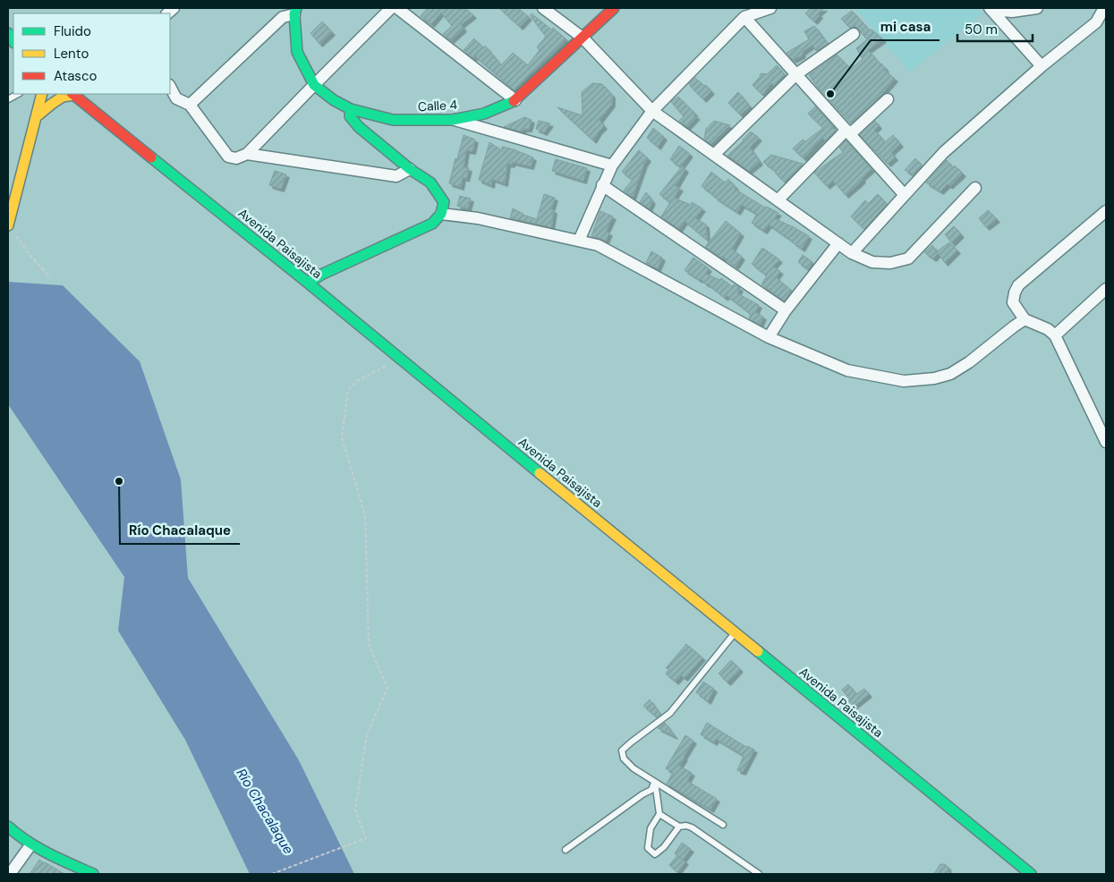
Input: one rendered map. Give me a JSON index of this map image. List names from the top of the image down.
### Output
{
  "streets": {
    "main road": ["Calle 4", "Avenida Paisajista"]
  },
  "water": ["Río Chacalaque"],
  "places": ["mi casa", "Río Chacalaque"],
  "legend": ["Fluido", "Lento", "Atasco"],
  "scale_bar": "50 m"
}
